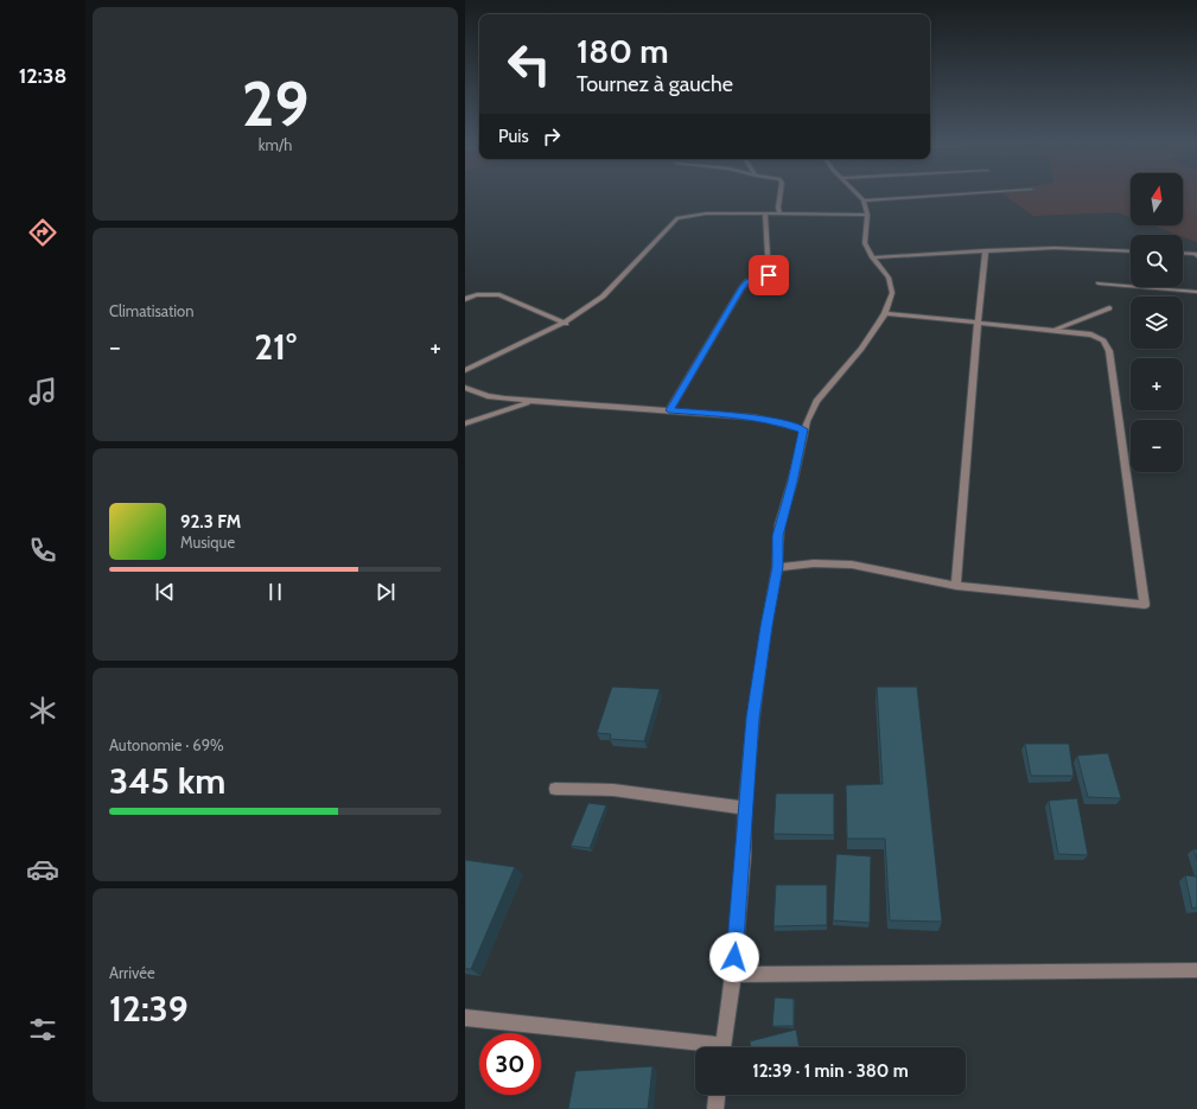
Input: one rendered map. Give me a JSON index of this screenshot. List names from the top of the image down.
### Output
{
  "north": "top",
  "page": {
    "tabs": "12:38",
    "tile": [
      ["29", "km/h"],
      "Climatisation",
      ["Autonomie · 69%", "345 km"],
      ["Arrivée", "12:39"]
    ],
    "turn": ["180 m", "Tournez à gauche"],
    "then": "Puis",
    "map_buttons": ["+", "−"],
    "heat": ["−", "21°", "+"],
    "song": ["92.3 FM", "Musique"],
    "limit": "30",
    "trip": "12:39 · 1 min · 380 m"
  }
}
